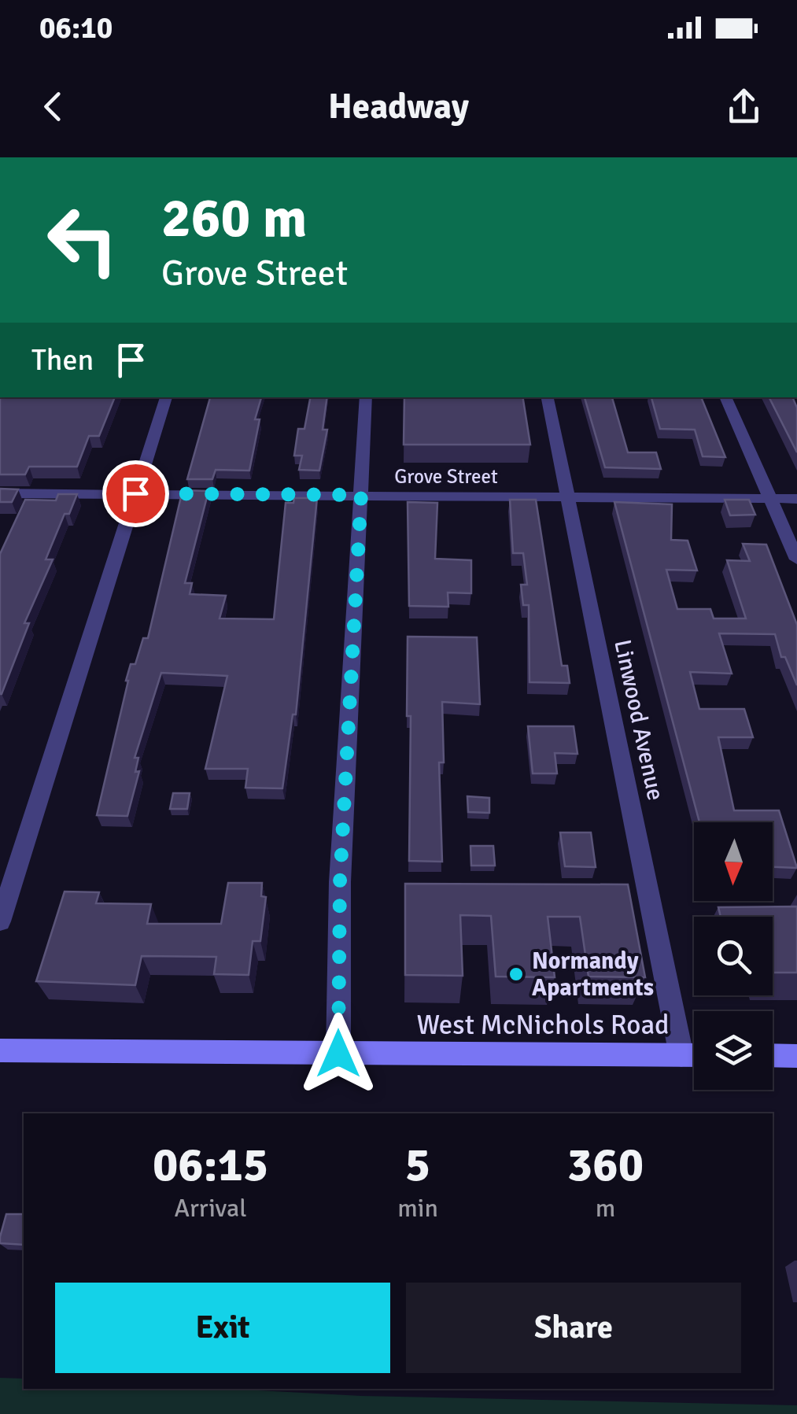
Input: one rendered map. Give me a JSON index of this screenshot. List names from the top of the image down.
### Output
{
  "streets": {
    "main road": ["West McNichols Road"],
    "street": ["Grove Street", "Linwood Avenue"]
  },
  "crossings": [
    ["Grove Street", "Linwood Avenue"],
    ["Linwood Avenue", "West McNichols Road"]
  ],
  "places": ["Normandy Apartments"],
  "north": "bottom",
  "page": {
    "status": "06:10",
    "header": "Headway",
    "turn": ["260 m", "Grove Street"],
    "then": "Then",
    "eta": [
      "06:15",
      "Arrival",
      "5",
      "min",
      "360",
      "m"
    ],
    "buttons": ["Exit", "Share"]
  }
}
